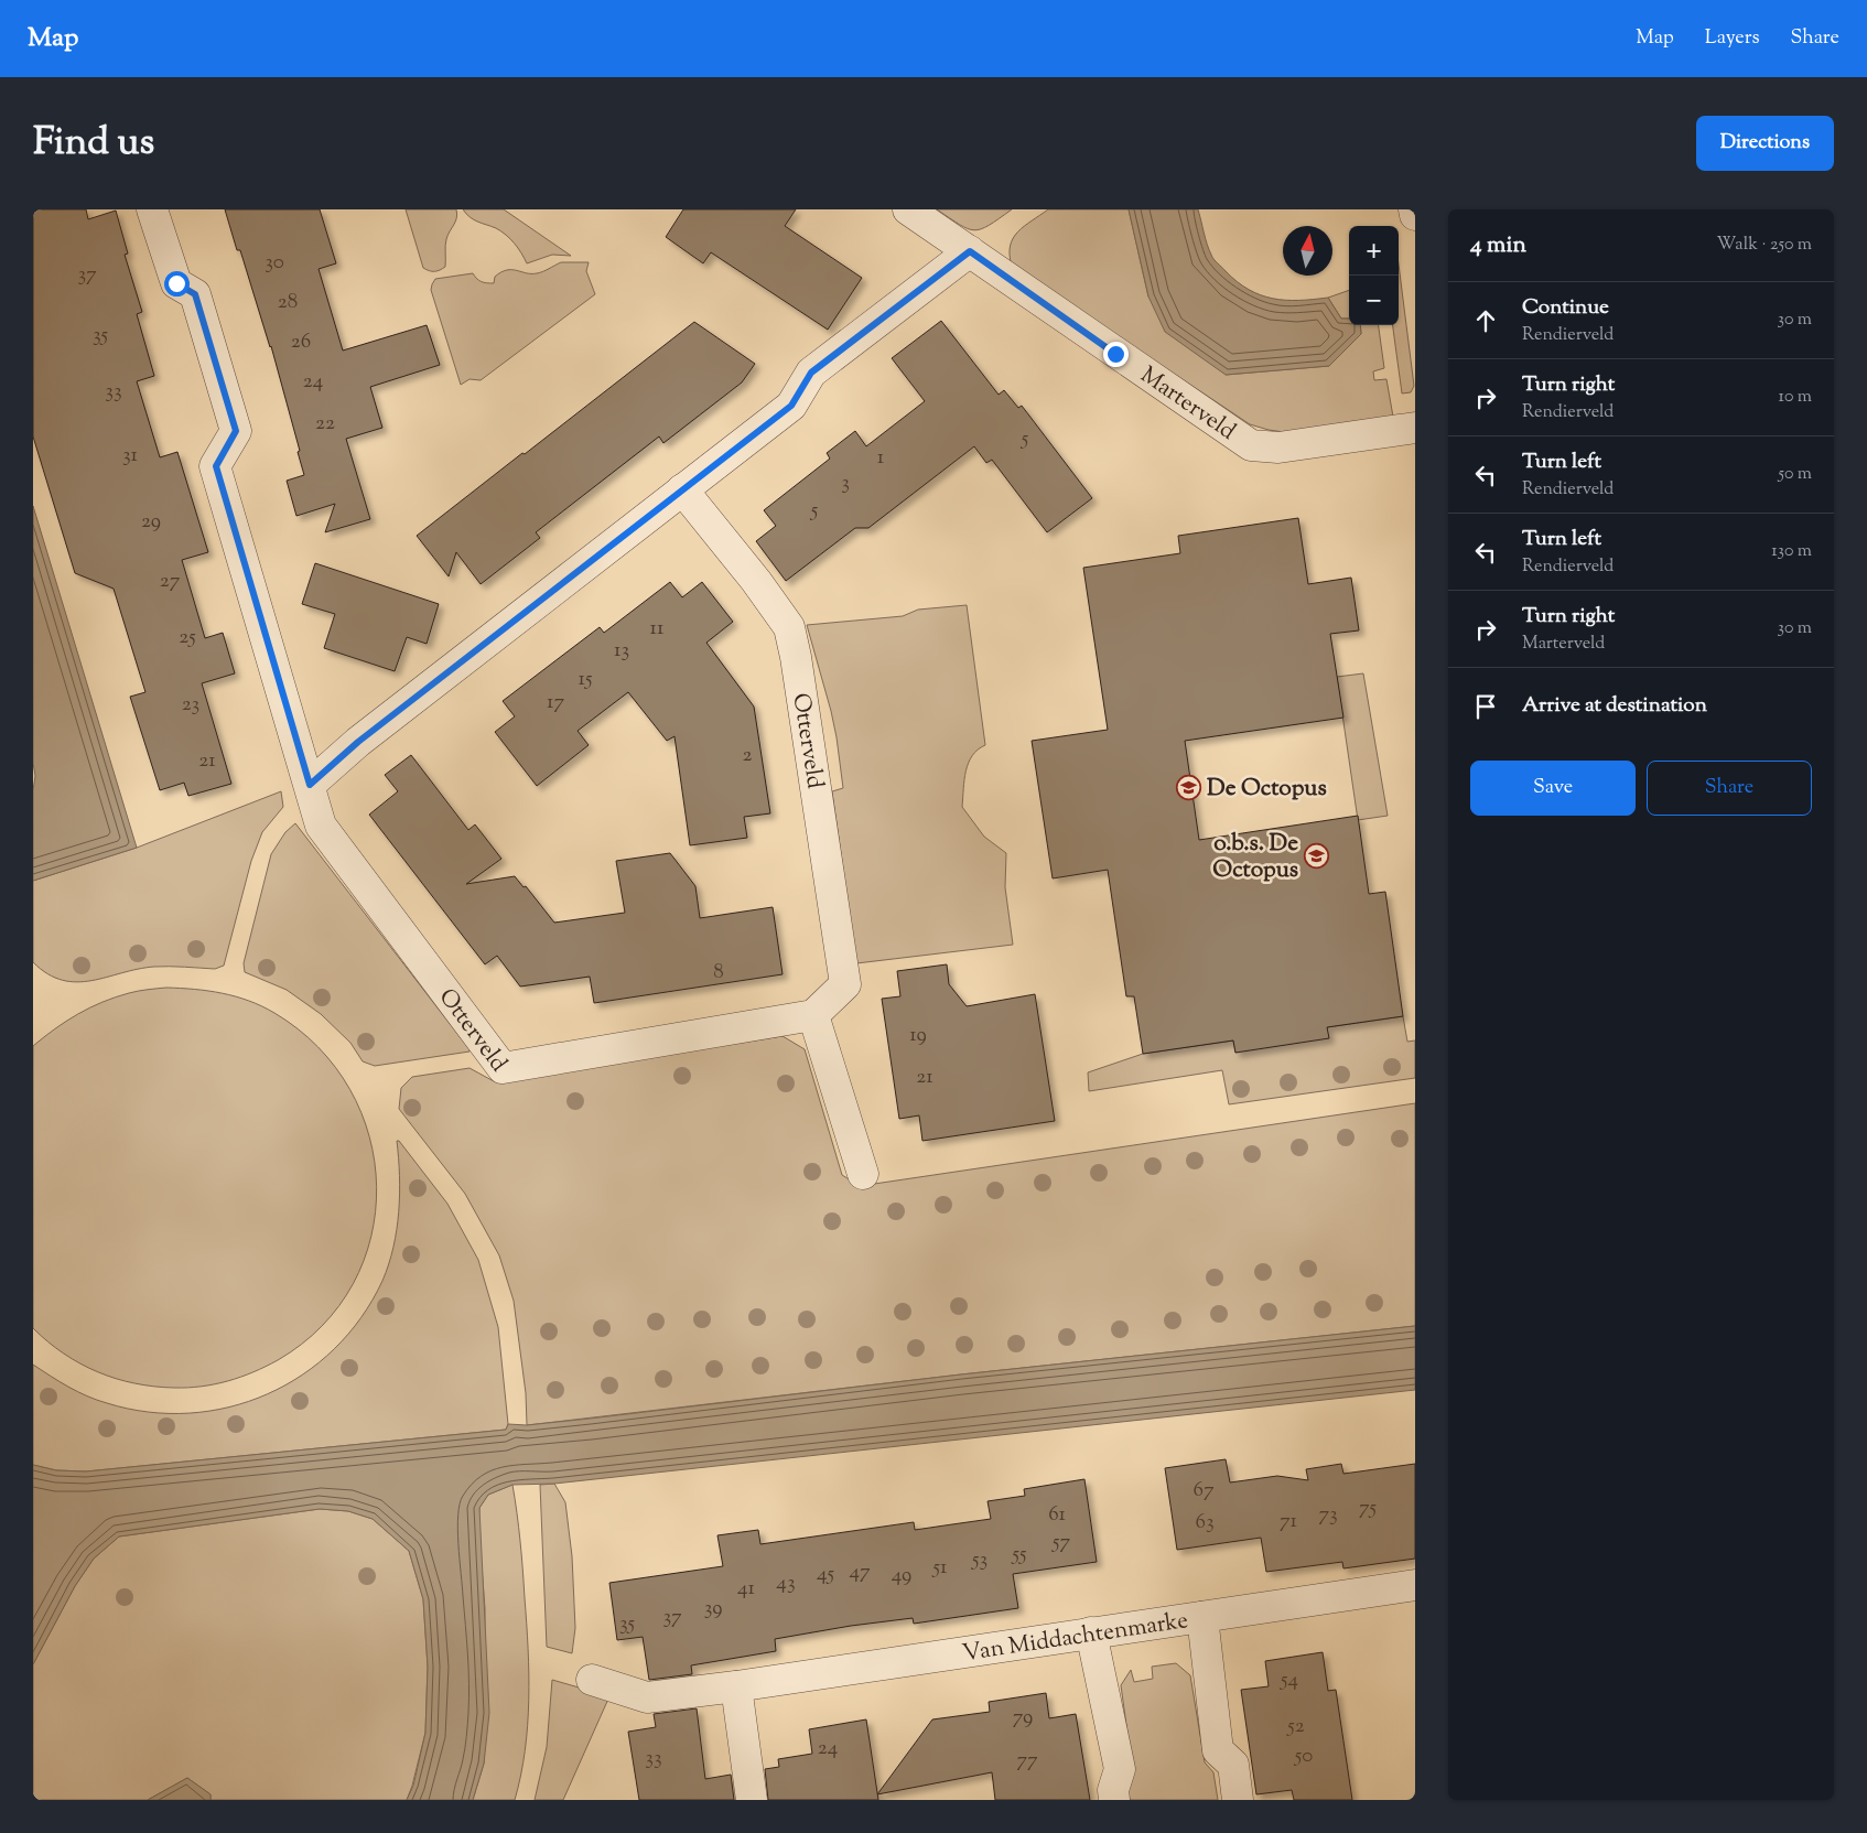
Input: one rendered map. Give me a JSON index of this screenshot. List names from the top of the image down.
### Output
{
  "streets": {
    "street": ["Marterveld", "Otterveld", "Van Middachtenmarke"]
  },
  "places": {
    "school or university": ["De Octopus", "o.b.s. De Octopus"]
  },
  "house_numbers": [
    "30",
    "37",
    "28",
    "35",
    "26",
    "24",
    "33",
    "22",
    "5",
    "31",
    "1",
    "3",
    "5",
    "29",
    "27",
    "11",
    "25",
    "13",
    "15",
    "17",
    "23",
    "2",
    "21",
    "8",
    "19",
    "21",
    "67",
    "75",
    "61",
    "73",
    "71",
    "63",
    "57",
    "55",
    "53",
    "51",
    "47",
    "45",
    "49",
    "43",
    "41",
    "39",
    "37",
    "35",
    "54",
    "79",
    "52",
    "24",
    "50",
    "33",
    "77"
  ],
  "north": "top",
  "page": {
    "header": "Map",
    "nav": ["Map", "Layers", "Share"],
    "title": "Find us",
    "buttons": [
      "Directions",
      ["Save", "Share"]
    ],
    "heading": ["4 min", "Walk · 250 m"],
    "map_buttons": ["+", "−"],
    "list": [
      ["Continue", "Rendierveld", "30 m"],
      ["Turn right", "Rendierveld", "10 m"],
      ["Turn left", "Rendierveld", "50 m"],
      ["Turn left", "Rendierveld", "130 m"],
      ["Turn right", "Marterveld", "30 m"],
      "Arrive at destination"
    ]
  }
}
